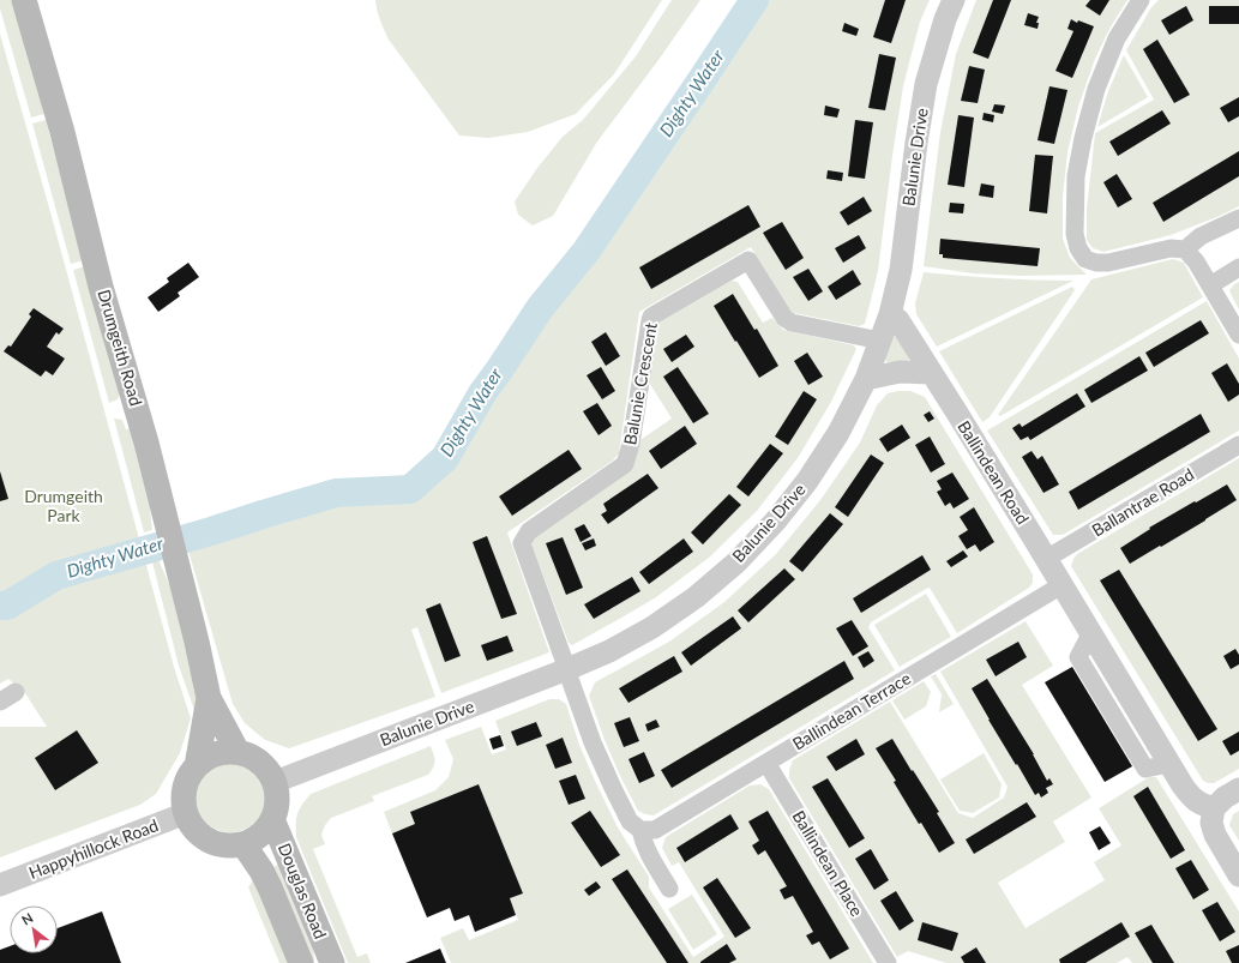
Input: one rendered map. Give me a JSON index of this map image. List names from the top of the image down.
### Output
{
  "streets": {
    "main road": ["Drumgeith Road", "Douglas Road"],
    "street": [
      "Balunie Drive",
      "Balunie Crescent",
      "Ballindean Road",
      "Ballantrae Road",
      "Ballindean Terrace",
      "Happyhillock Road",
      "Ballindean Place"
    ]
  },
  "crossings": [
    ["Balunie Drive", "Drumgeith Road"],
    ["Balunie Drive", "Balunie Crescent"],
    ["Balunie Drive", "Ballindean Road"],
    ["Balunie Drive", "Happyhillock Road"],
    ["Balunie Drive", "Douglas Road"],
    ["Drumgeith Road", "Happyhillock Road"],
    ["Drumgeith Road", "Douglas Road"],
    ["Ballindean Road", "Ballantrae Road"],
    ["Ballindean Road", "Ballindean Terrace"],
    ["Ballindean Terrace", "Ballindean Place"],
    ["Happyhillock Road", "Douglas Road"]
  ],
  "water": ["Dighty Water"],
  "parks": ["Drumgeith Park"],
  "north": "top left"
}
